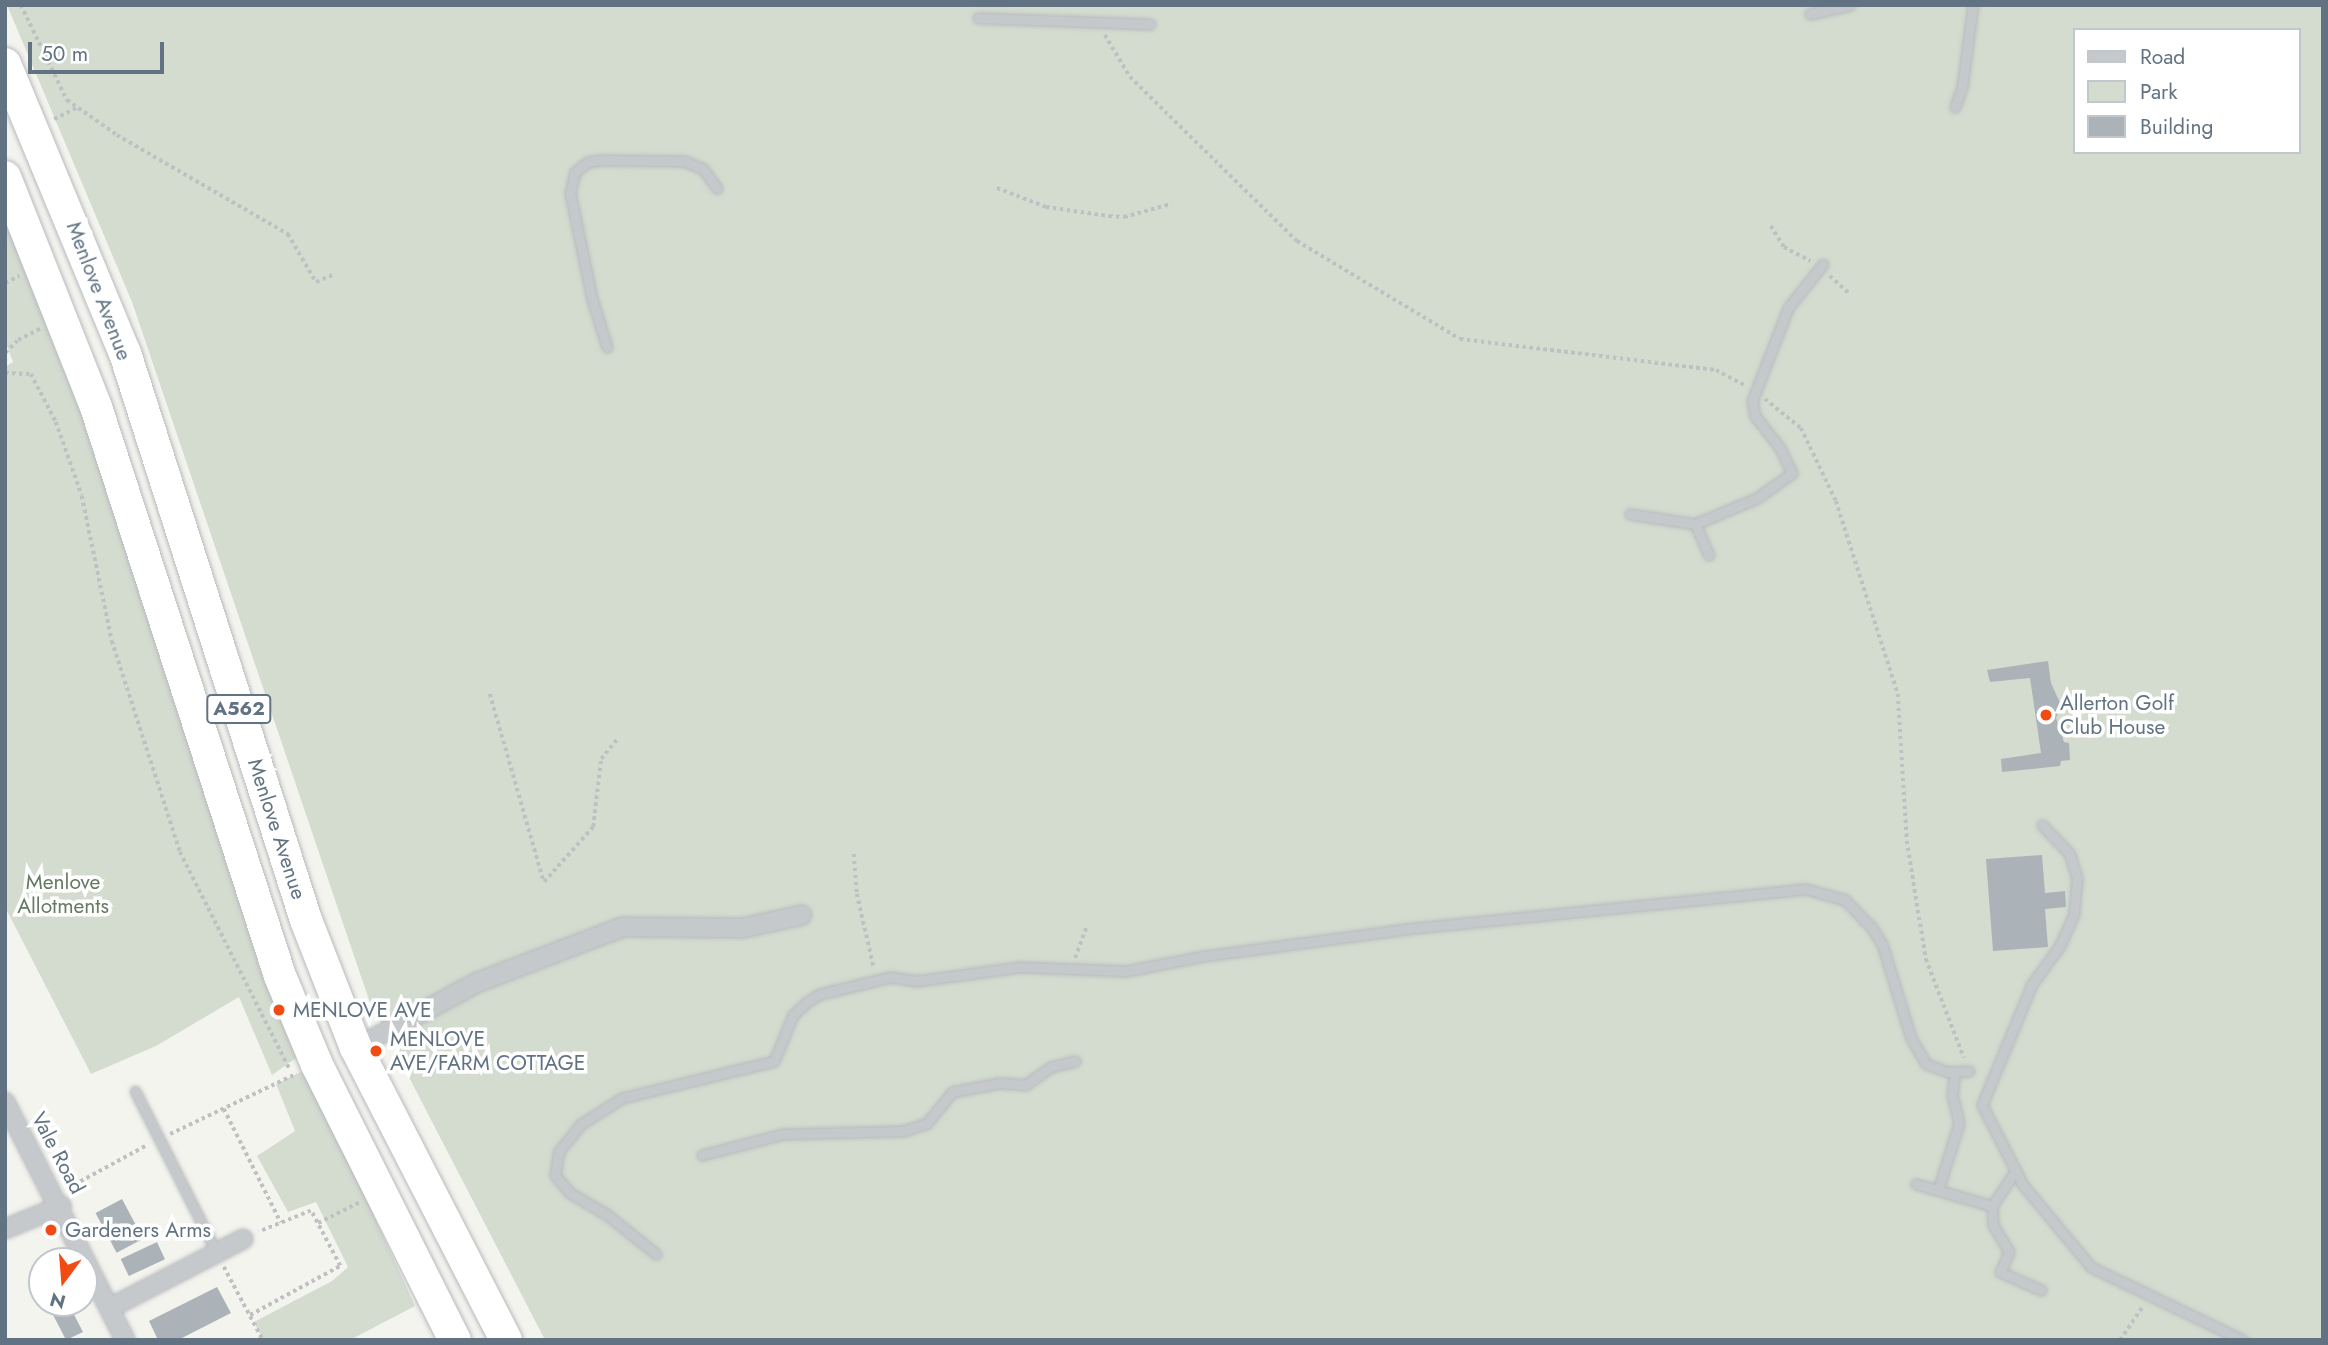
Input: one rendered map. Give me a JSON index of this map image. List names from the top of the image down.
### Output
{
  "streets": {
    "highway": ["Menlove Avenue", "A562"],
    "street": ["Vale Road"]
  },
  "parks": ["Menlove Allotments"],
  "places": [
    "Allerton Golf Club House",
    "MENLOVE AVE",
    "MENLOVE AVE/FARM COTTAGE",
    "Gardeners Arms"
  ],
  "legend": ["Road", "Park", "Building"],
  "scale_bar": "50 m",
  "north": "bottom"
}
